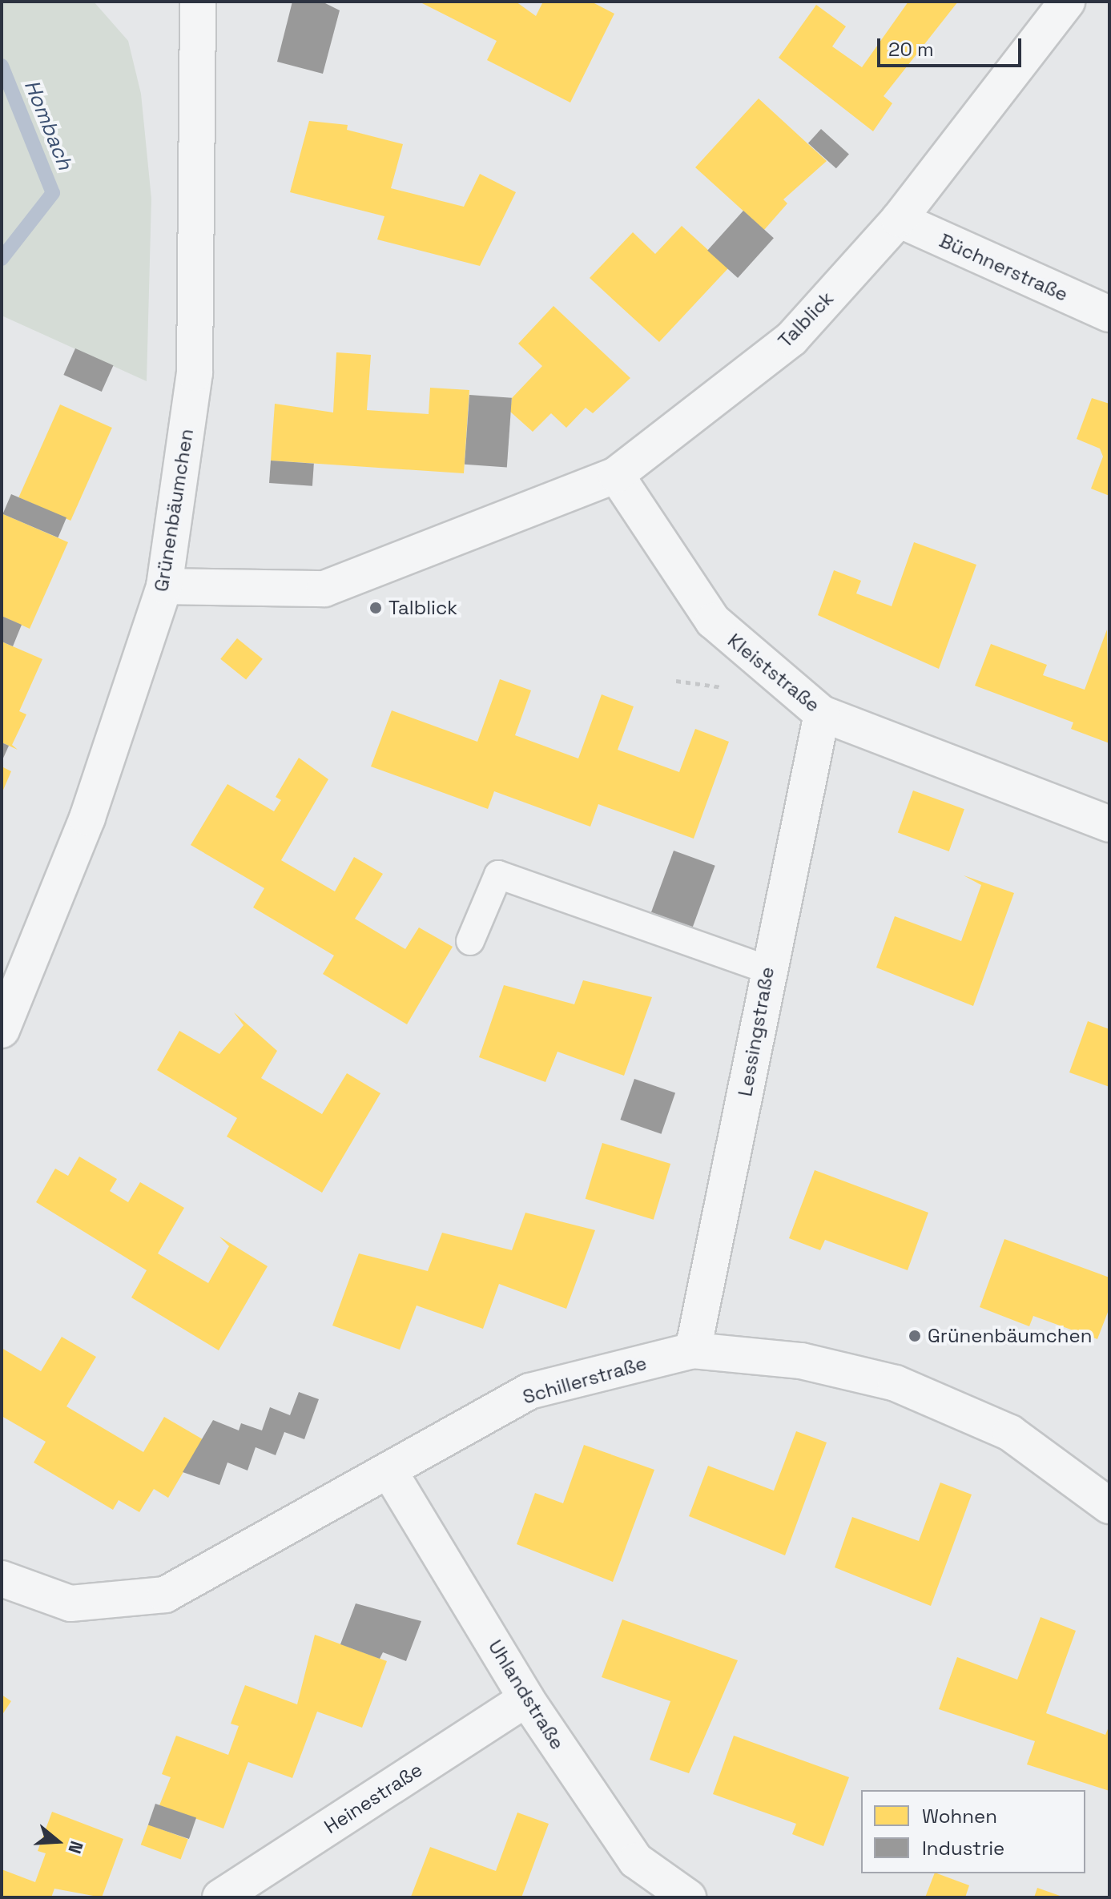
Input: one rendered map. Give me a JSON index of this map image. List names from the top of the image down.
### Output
{
  "streets": {
    "street": [
      "Büchnerstraße",
      "Talblick",
      "Grünenbäumchen",
      "Kleiststraße",
      "Lessingstraße",
      "Schillerstraße",
      "Uhlandstraße",
      "Heinestraße"
    ]
  },
  "crossings": [
    ["Büchnerstraße", "Talblick"],
    ["Talblick", "Grünenbäumchen"],
    ["Talblick", "Kleiststraße"],
    ["Kleiststraße", "Lessingstraße"],
    ["Lessingstraße", "Schillerstraße"],
    ["Schillerstraße", "Uhlandstraße"],
    ["Uhlandstraße", "Heinestraße"]
  ],
  "water": ["Hombach"],
  "places": ["Talblick", "Grünenbäumchen"],
  "legend": ["Wohnen", "Industrie"],
  "scale_bar": "20 m",
  "north": "right"
}
